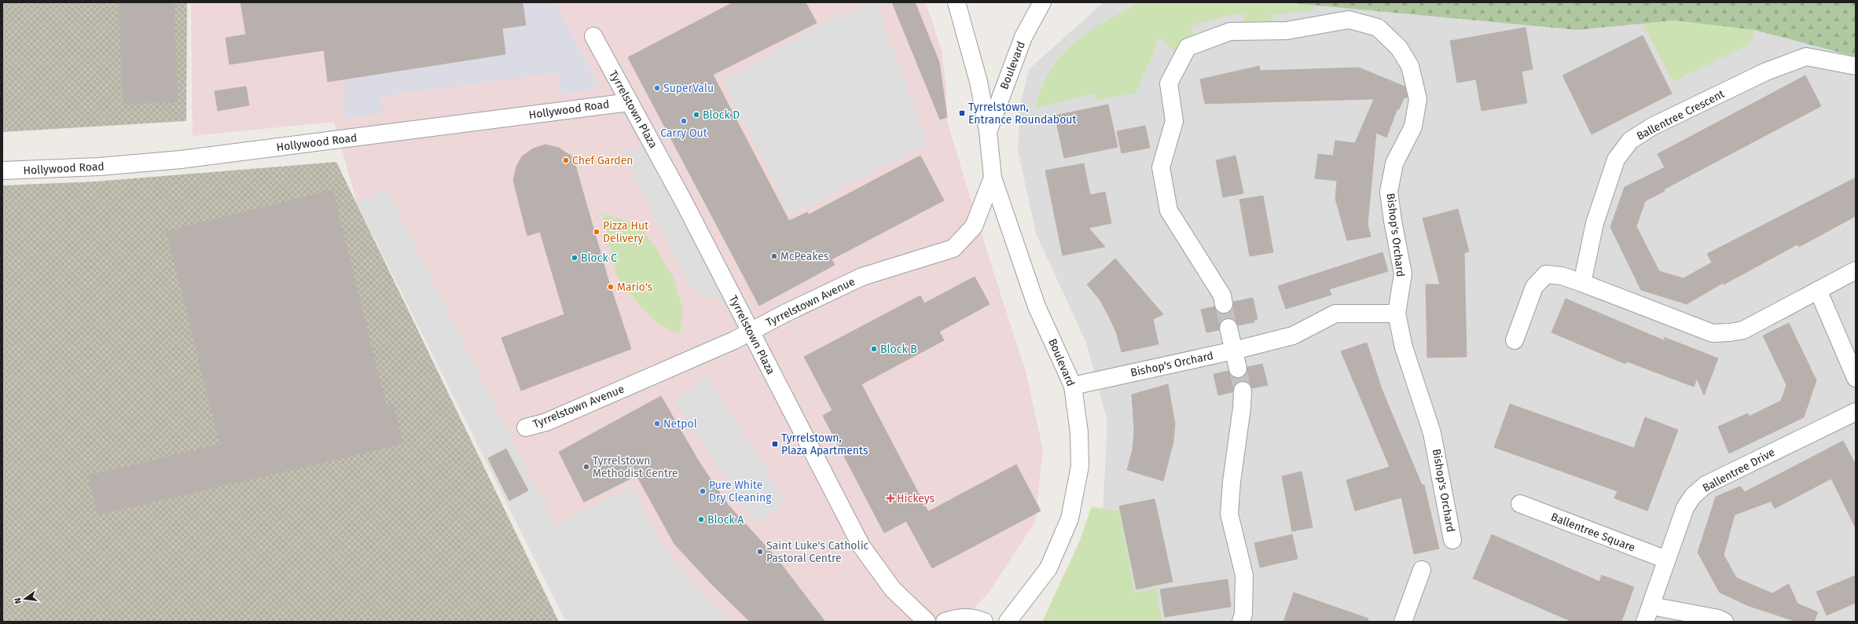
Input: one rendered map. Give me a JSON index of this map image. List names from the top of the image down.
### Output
{
  "streets": {
    "street": [
      "Boulevard",
      "Hollywood Road",
      "Tyrrelstown Plaza",
      "Ballentree Crescent",
      "Bishop's Orchard",
      "Tyrrelstown Avenue",
      "Ballentree Drive",
      "Ballentree Square"
    ]
  },
  "crossings": [
    ["Boulevard", "Bishop's Orchard"],
    ["Boulevard", "Tyrrelstown Avenue"],
    ["Hollywood Road", "Tyrrelstown Plaza"],
    ["Tyrrelstown Plaza", "Tyrrelstown Avenue"],
    ["Ballentree Drive", "Ballentree Square"]
  ],
  "places": {
    "other": [
      "SuperValu",
      "Block D",
      "Carry Out",
      "Chef Garden",
      "Pizza Hut Delivery",
      "McPeakes",
      "Block C",
      "Mario's",
      "Block B",
      "Netpol",
      "Tyrrelstown Methodist Centre",
      "Pure White Dry Cleaning",
      "Block A",
      "Saint Luke's Catholic Pastoral Centre"
    ],
    "transit": ["Tyrrelstown, Entrance Roundabout", "Tyrrelstown, Plaza Apartments"],
    "health": ["Hickeys"]
  },
  "north": "left"
}
